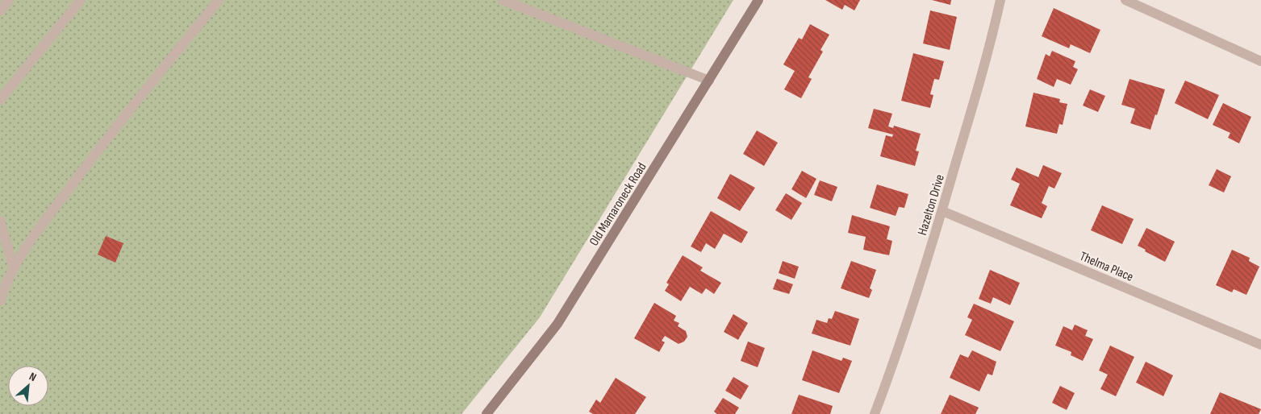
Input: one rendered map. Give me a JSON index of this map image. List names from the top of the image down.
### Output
{
  "streets": {
    "main road": ["Old Mamaroneck Road"],
    "street": ["Hazelton Drive", "Thelma Place"]
  },
  "crossings": [
    ["Hazelton Drive", "Thelma Place"]
  ],
  "north": "top right"
}
